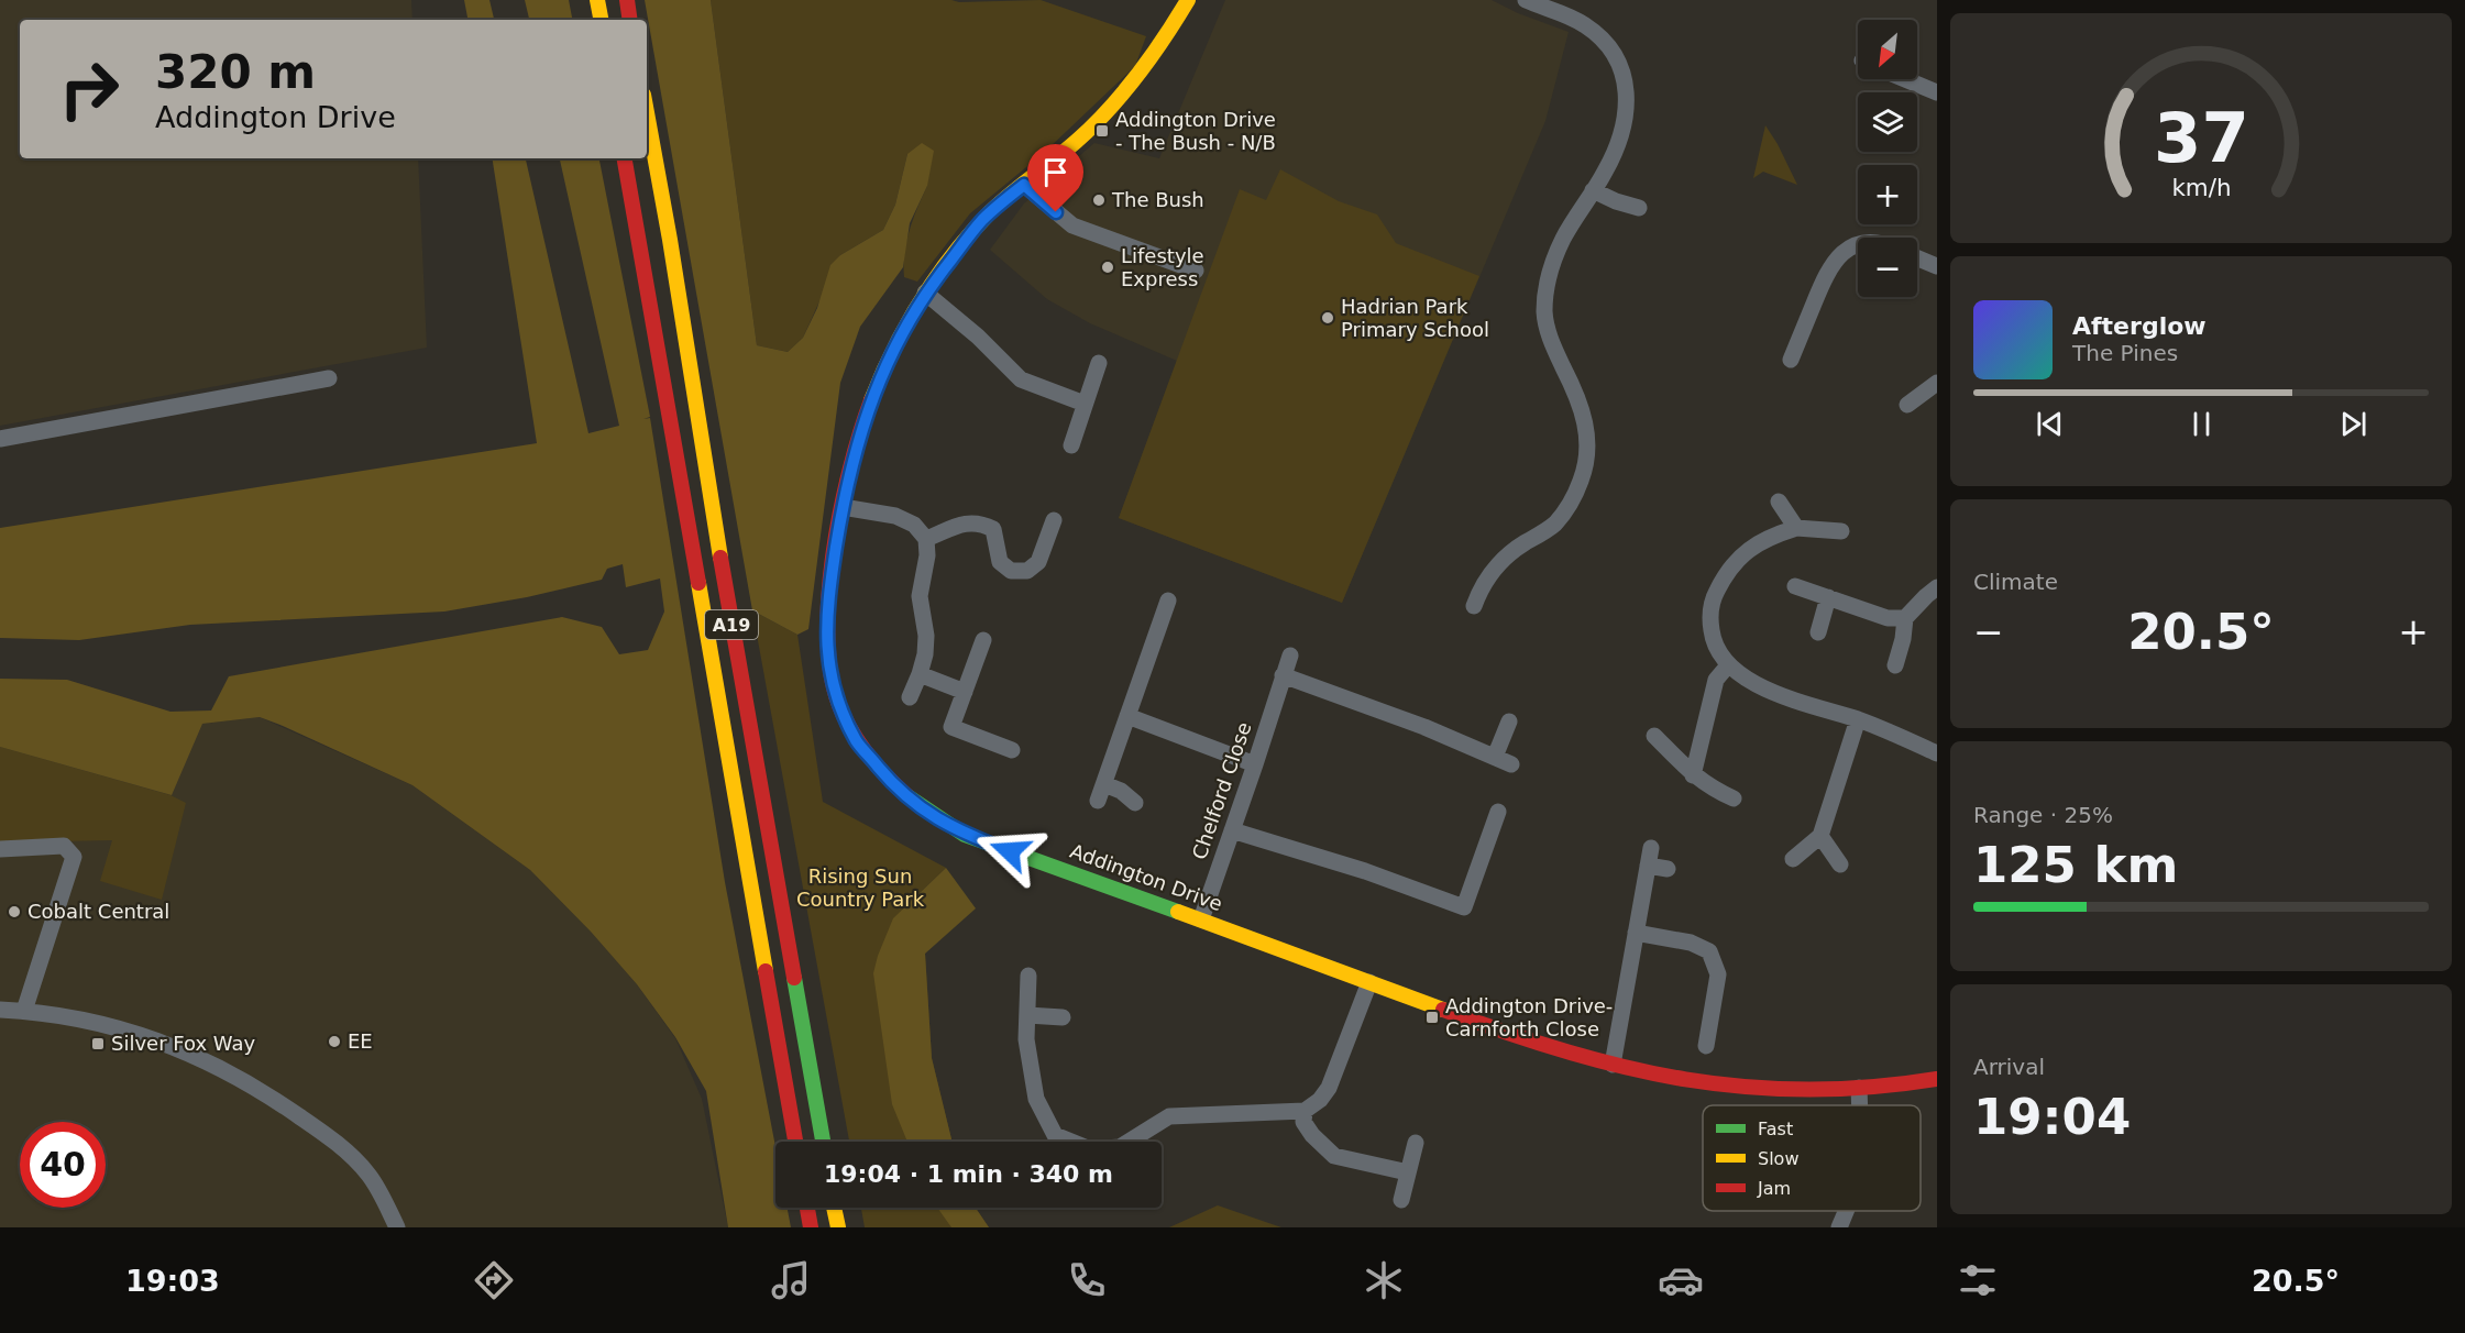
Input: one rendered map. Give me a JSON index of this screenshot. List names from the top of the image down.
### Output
{
  "streets": {
    "main road": ["A19", "Addington Drive"],
    "street": ["Chelford Close"]
  },
  "crossings": [
    ["Chelford Close", "Addington Drive"]
  ],
  "parks": ["Rising Sun Country Park"],
  "places": {
    "transit": ["Addington Drive - The Bush - N/B", "Addington Drive- Carnforth Close", "Silver Fox Way"],
    "other": [
      "The Bush",
      "Lifestyle Express",
      "Hadrian Park Primary School",
      "Cobalt Central",
      "EE"
    ]
  },
  "legend": ["Fast", "Slow", "Jam"],
  "north": "bottom left",
  "page": {
    "map_buttons": ["+", "−"],
    "turn": ["320 m", "Addington Drive"],
    "song": ["Afterglow", "The Pines"],
    "tile": [
      "Climate",
      ["Range · 25%", "125 km"],
      ["Arrival", "19:04"]
    ],
    "heat": ["−", "20.5°", "+"],
    "limit": "40",
    "trip": "19:04 · 1 min · 340 m",
    "tabs": ["19:03", "20.5°"],
    "gauge": ["37", "km/h"]
  }
}
